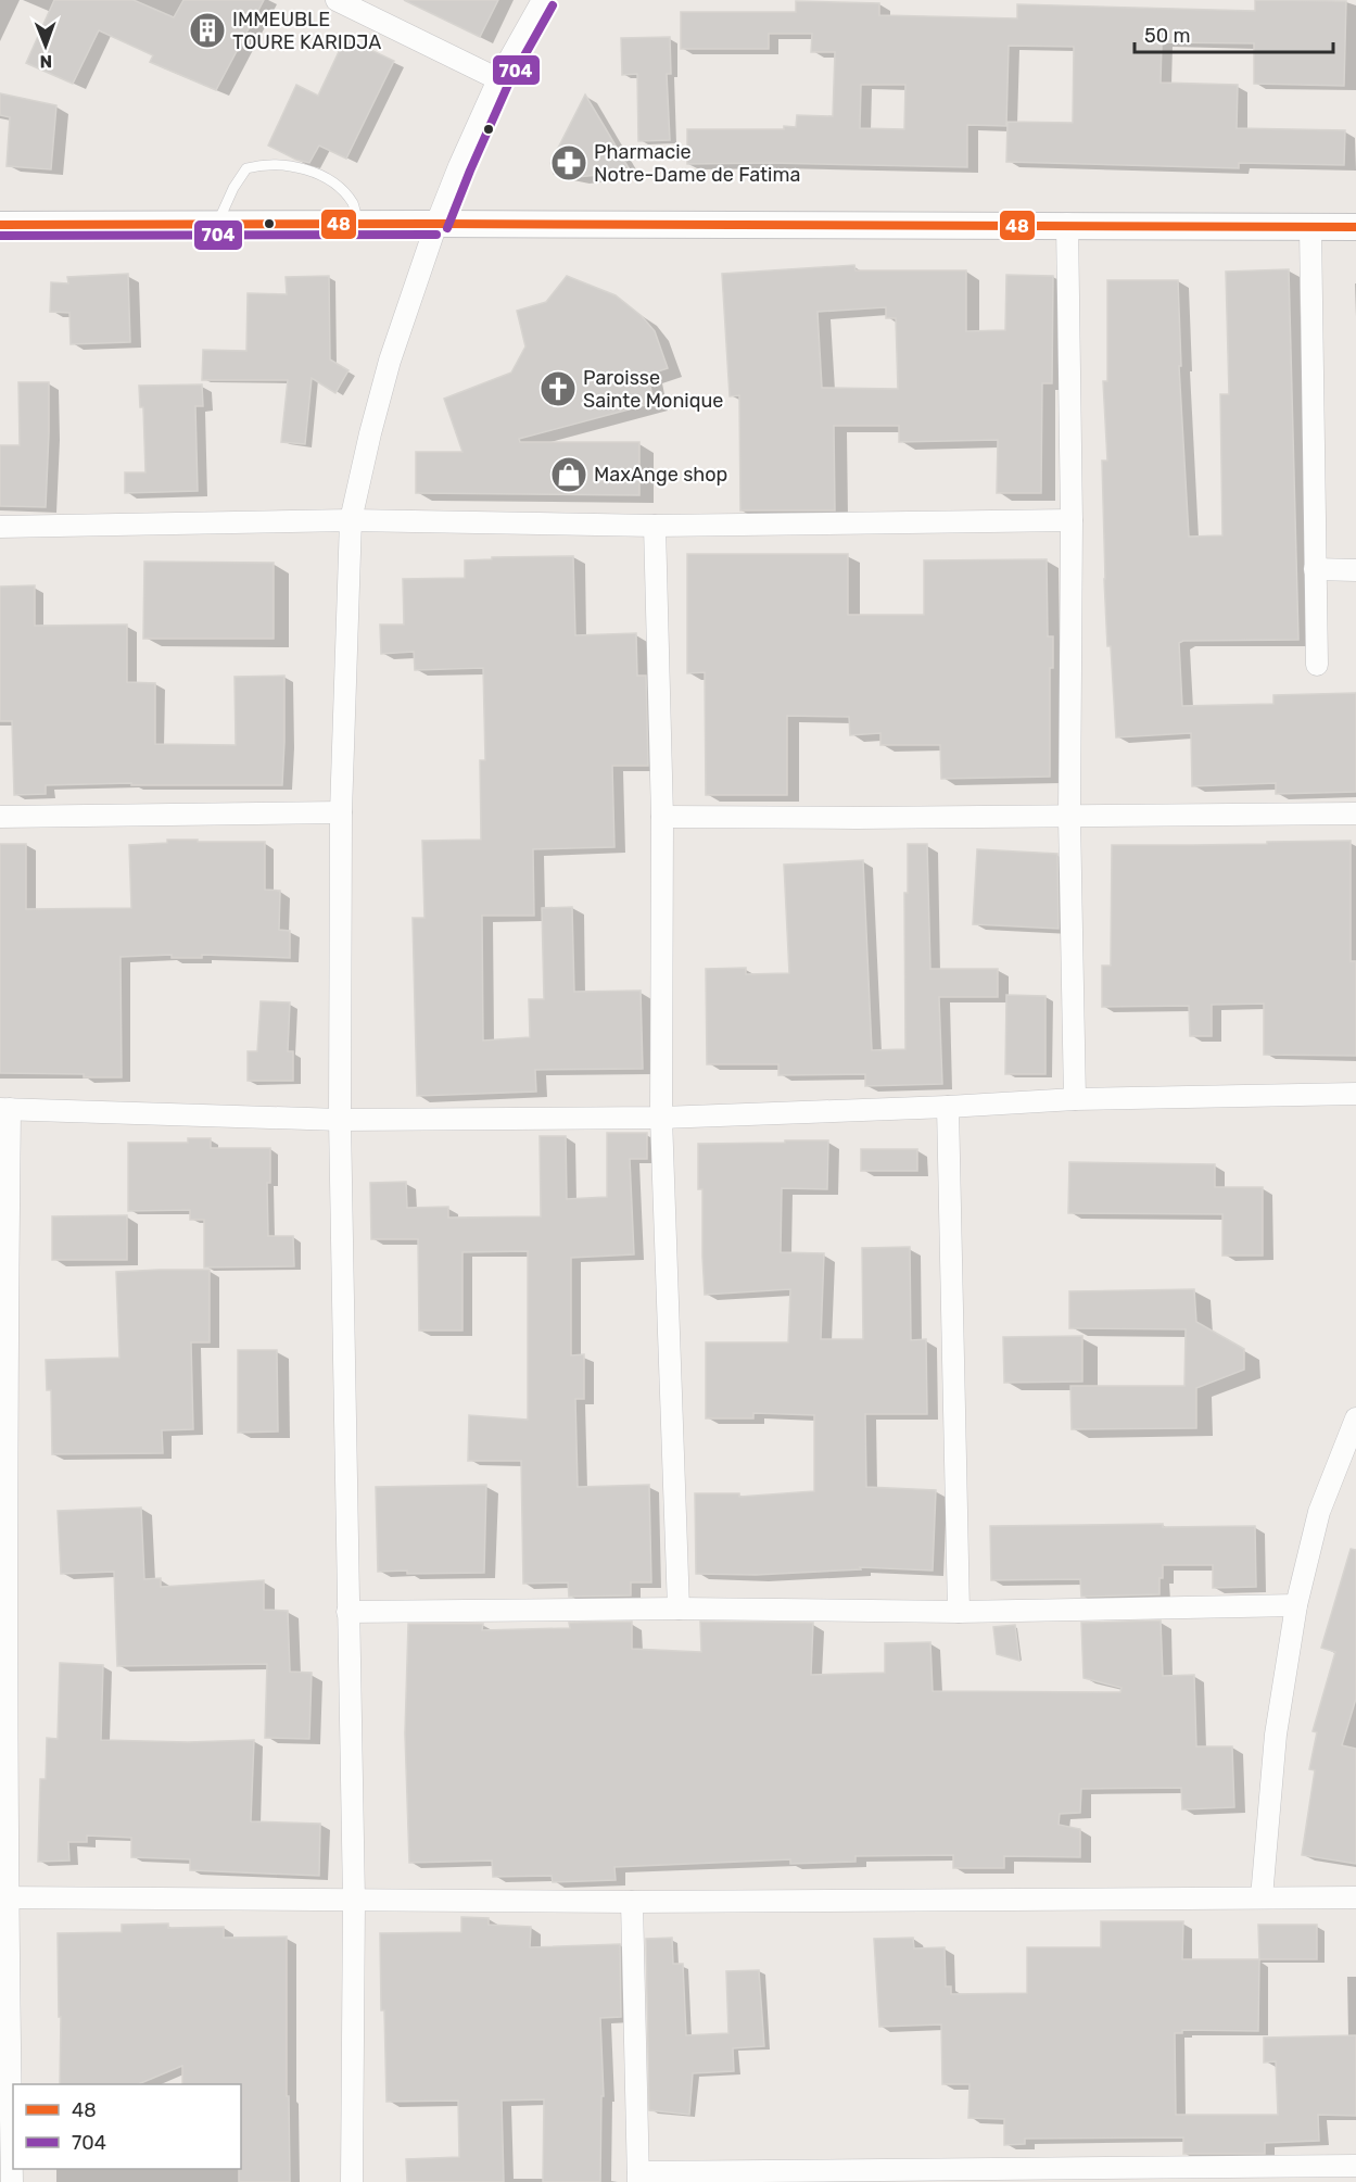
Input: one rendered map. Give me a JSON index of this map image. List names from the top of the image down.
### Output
{
  "places": {
    "building": ["IMMEUBLE TOURE KARIDJA"],
    "pharmacy": ["Pharmacie Notre-Dame de Fatima"],
    "church": ["Paroisse Sainte Monique"],
    "shop": ["MaxAnge shop"]
  },
  "lines": ["transit line 704", "transit line 48"],
  "legend": ["48", "704"],
  "scale_bar": "50 m",
  "north": "bottom"
}
